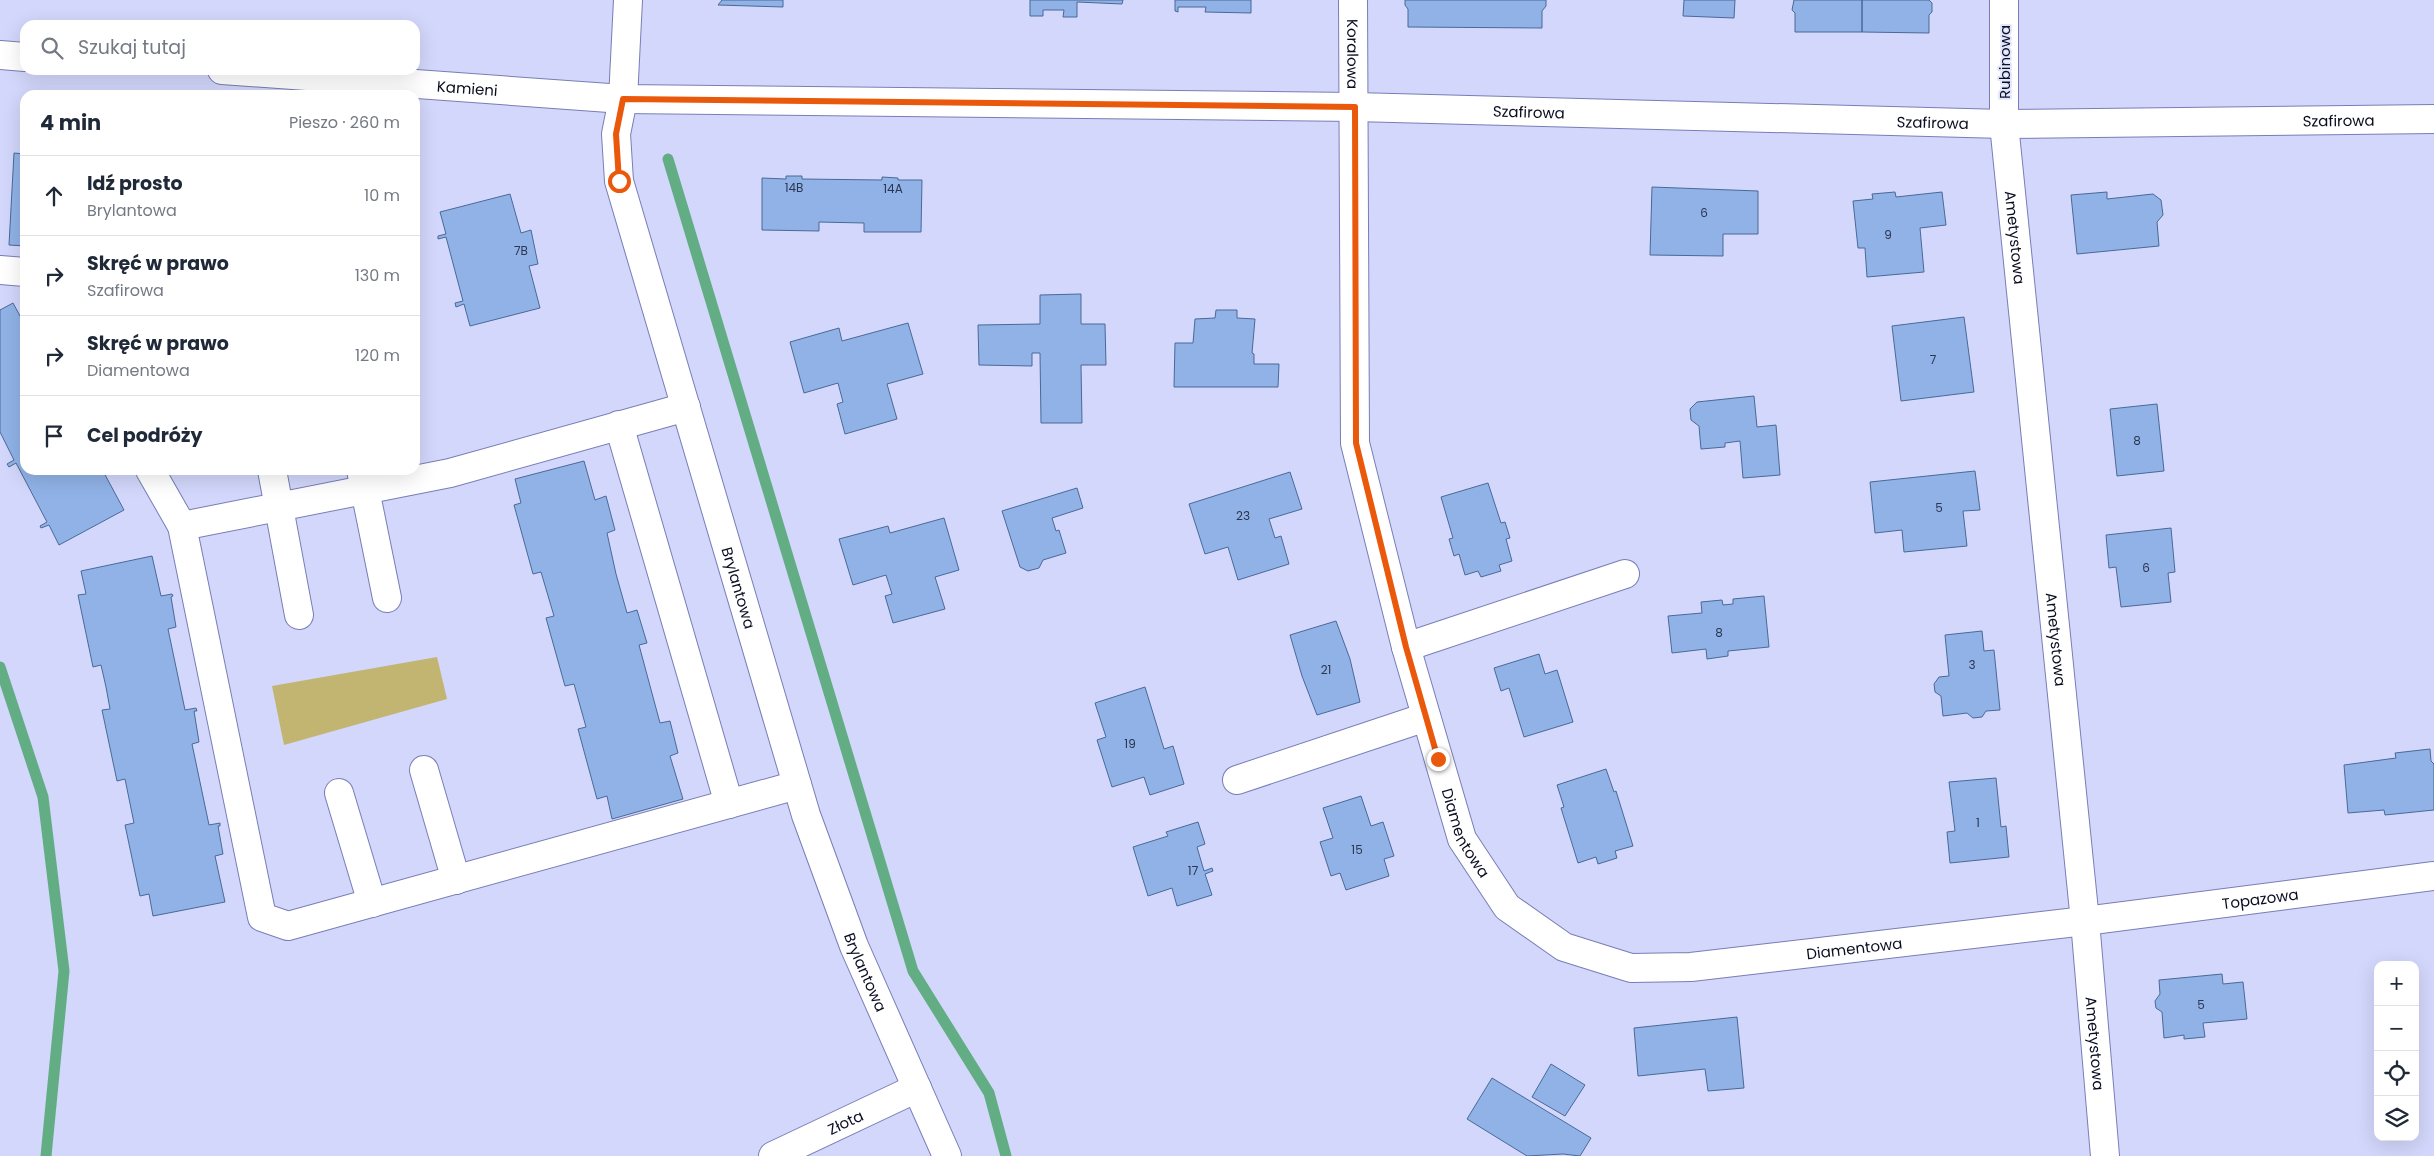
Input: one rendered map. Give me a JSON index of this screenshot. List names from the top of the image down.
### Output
{
  "streets": {
    "street": [
      "Koralowa",
      "Rubinowa",
      "Kamieni",
      "Szafirowa",
      "Ametystowa",
      "Brylantowa",
      "Diamentowa",
      "Topazowa",
      "Złota"
    ]
  },
  "crossings": [
    ["Koralowa", "Szafirowa"],
    ["Koralowa", "Diamentowa"],
    ["Rubinowa", "Szafirowa"],
    ["Rubinowa", "Ametystowa"],
    ["Kamieni", "Szafirowa"],
    ["Kamieni", "Brylantowa"],
    ["Szafirowa", "Ametystowa"],
    ["Szafirowa", "Brylantowa"],
    ["Szafirowa", "Diamentowa"],
    ["Ametystowa", "Diamentowa"],
    ["Ametystowa", "Topazowa"],
    ["Brylantowa", "Złota"],
    ["Diamentowa", "Topazowa"]
  ],
  "house_numbers": [
    "14B",
    "14A",
    "6",
    "9",
    "7B",
    "7",
    "8",
    "5",
    "23",
    "6",
    "8",
    "3",
    "21",
    "19",
    "1",
    "15",
    "17",
    "5"
  ],
  "page": {
    "search": "Szukaj tutaj",
    "heading": ["4 min", "Pieszo · 260 m"],
    "list": [
      ["Idź prosto", "Brylantowa", "10 m"],
      ["Skręć w prawo", "Szafirowa", "130 m"],
      ["Skręć w prawo", "Diamentowa", "120 m"],
      "Cel podróży"
    ],
    "map_buttons": ["+", "−"]
  }
}
